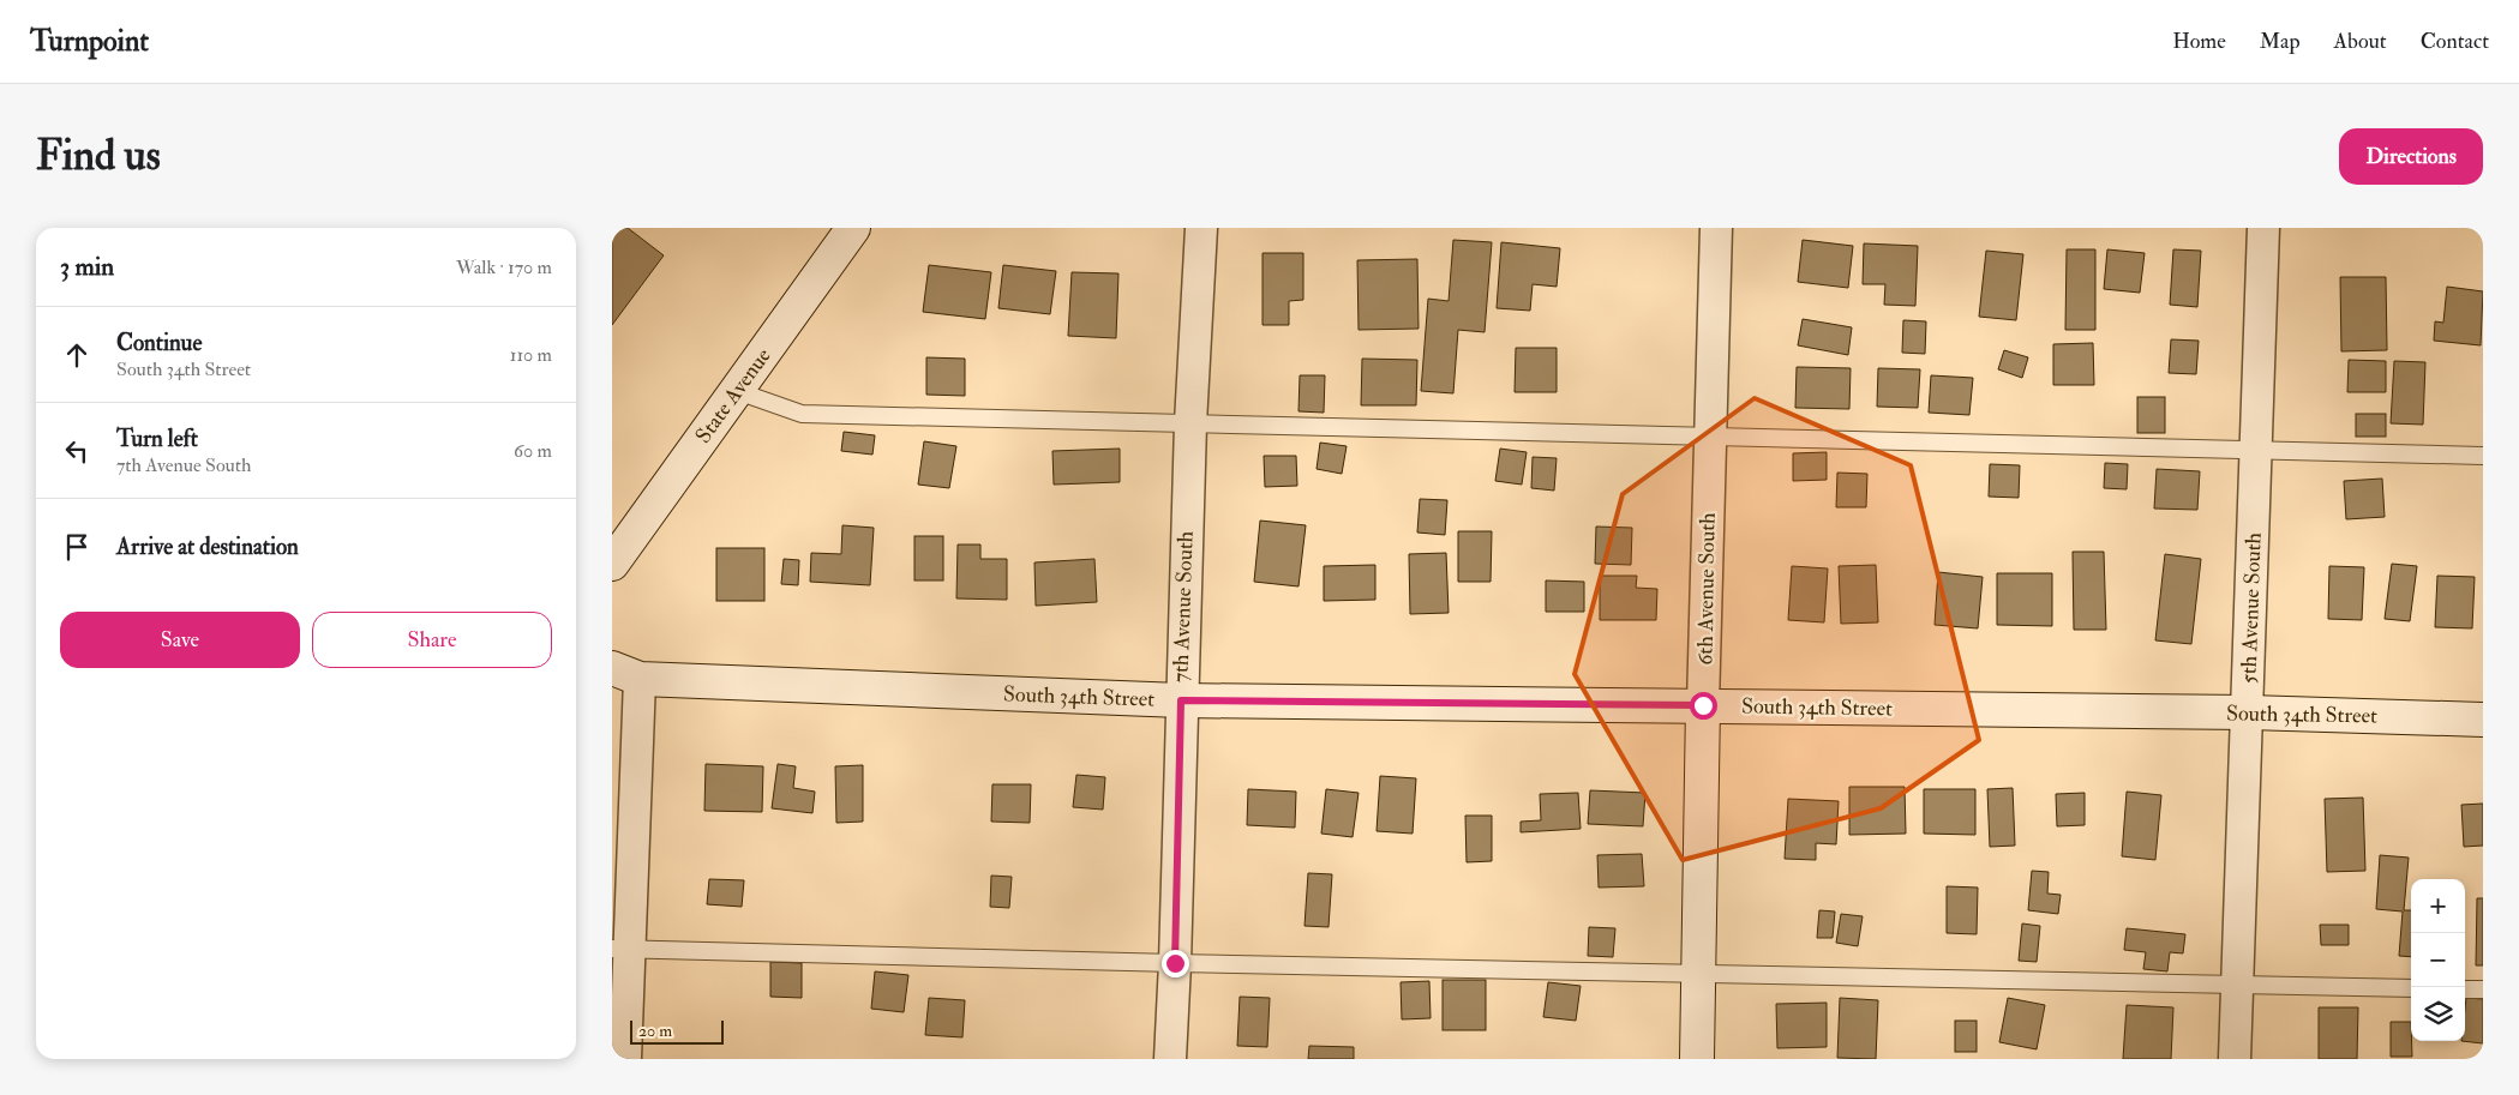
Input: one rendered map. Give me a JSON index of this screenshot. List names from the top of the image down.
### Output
{
  "streets": {
    "street": [
      "State Avenue",
      "6th Avenue South",
      "7th Avenue South",
      "5th Avenue South",
      "South 34th Street"
    ]
  },
  "crossings": [
    ["6th Avenue South", "South 34th Street"],
    ["7th Avenue South", "South 34th Street"],
    ["5th Avenue South", "South 34th Street"]
  ],
  "scale_bar": "20 m",
  "page": {
    "header": "Turnpoint",
    "nav": [
      "Home",
      "Map",
      "About",
      "Contact"
    ],
    "buttons": [
      "Directions",
      ["Save", "Share"]
    ],
    "title": "Find us",
    "heading": ["3 min", "Walk · 170 m"],
    "list": [
      ["Continue", "South 34th Street", "110 m"],
      ["Turn left", "7th Avenue South", "60 m"],
      "Arrive at destination"
    ],
    "map_buttons": ["+", "−"],
    "scale": "20 m"
  }
}
